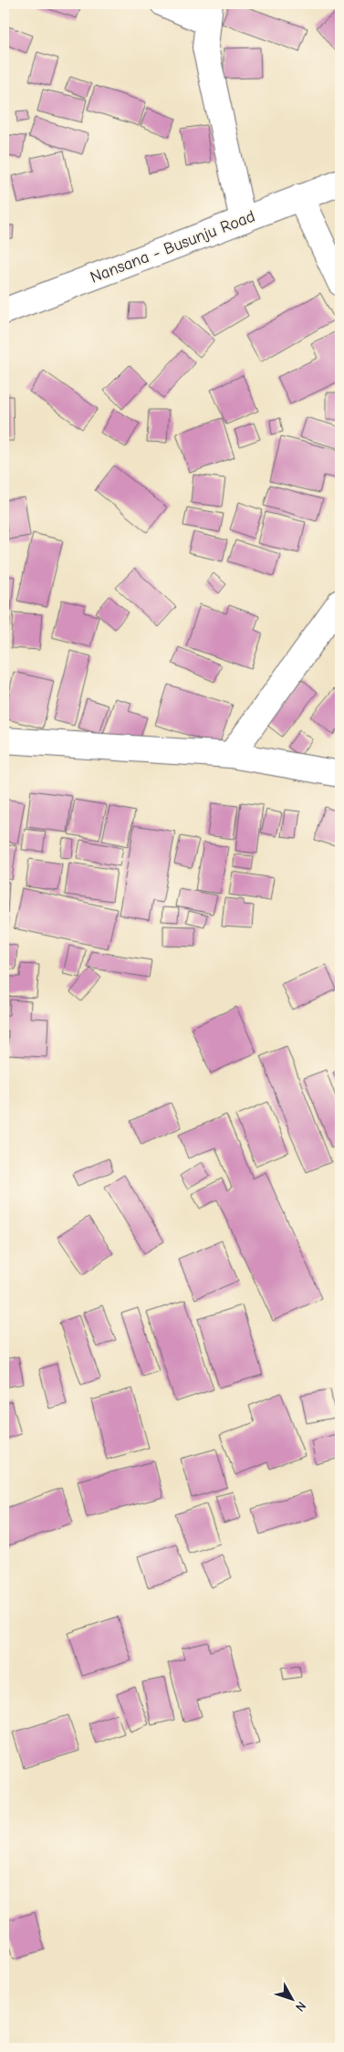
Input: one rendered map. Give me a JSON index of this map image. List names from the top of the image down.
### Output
{
  "streets": {
    "street": ["Nansana - Busunju Road"]
  },
  "north": "bottom right"
}
